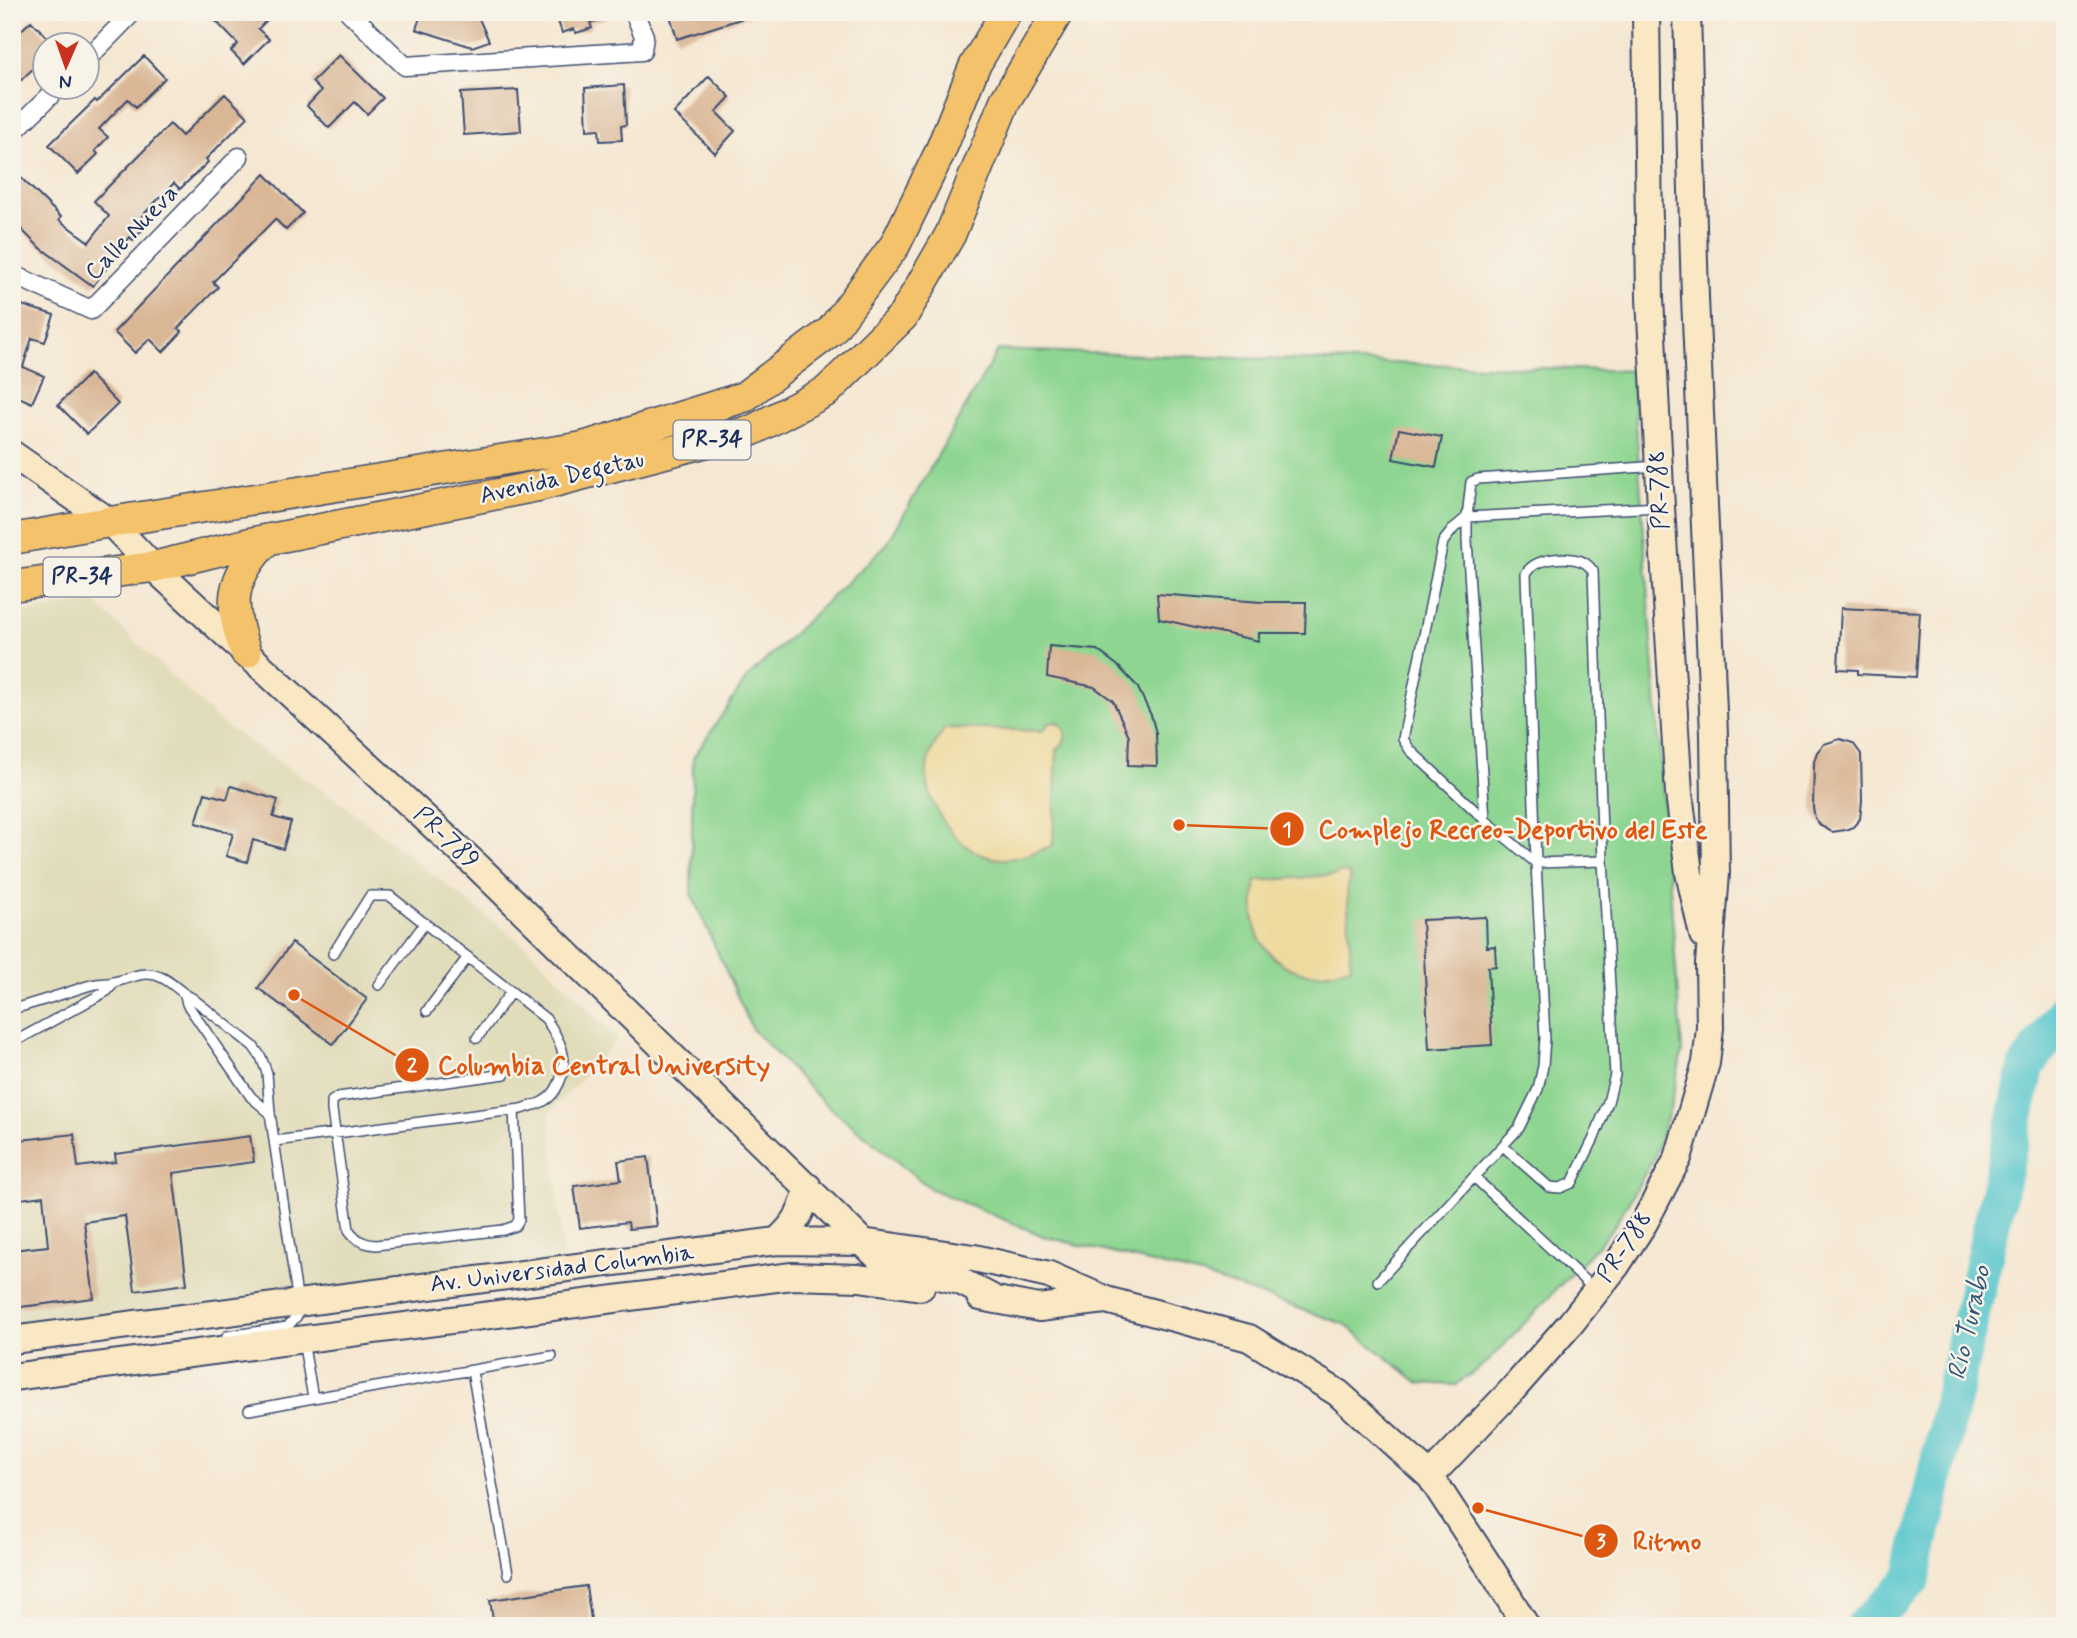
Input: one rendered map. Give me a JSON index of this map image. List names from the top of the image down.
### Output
{
  "streets": {
    "main road": ["PR-34", "Avenida Degetau"],
    "street": [
      "Calle Nueva",
      "PR-788",
      "PR-789",
      "Av. Universidad Columbia"
    ]
  },
  "crossings": [
    ["Avenida Degetau", "PR-789"],
    ["PR-788", "Av. Universidad Columbia"],
    ["PR-789", "Av. Universidad Columbia"]
  ],
  "water": ["Río Turabo"],
  "places": ["Complejo Recreo-Deportivo del Este", "Columbia Central University", "Ritmo"],
  "north": "bottom"
}
